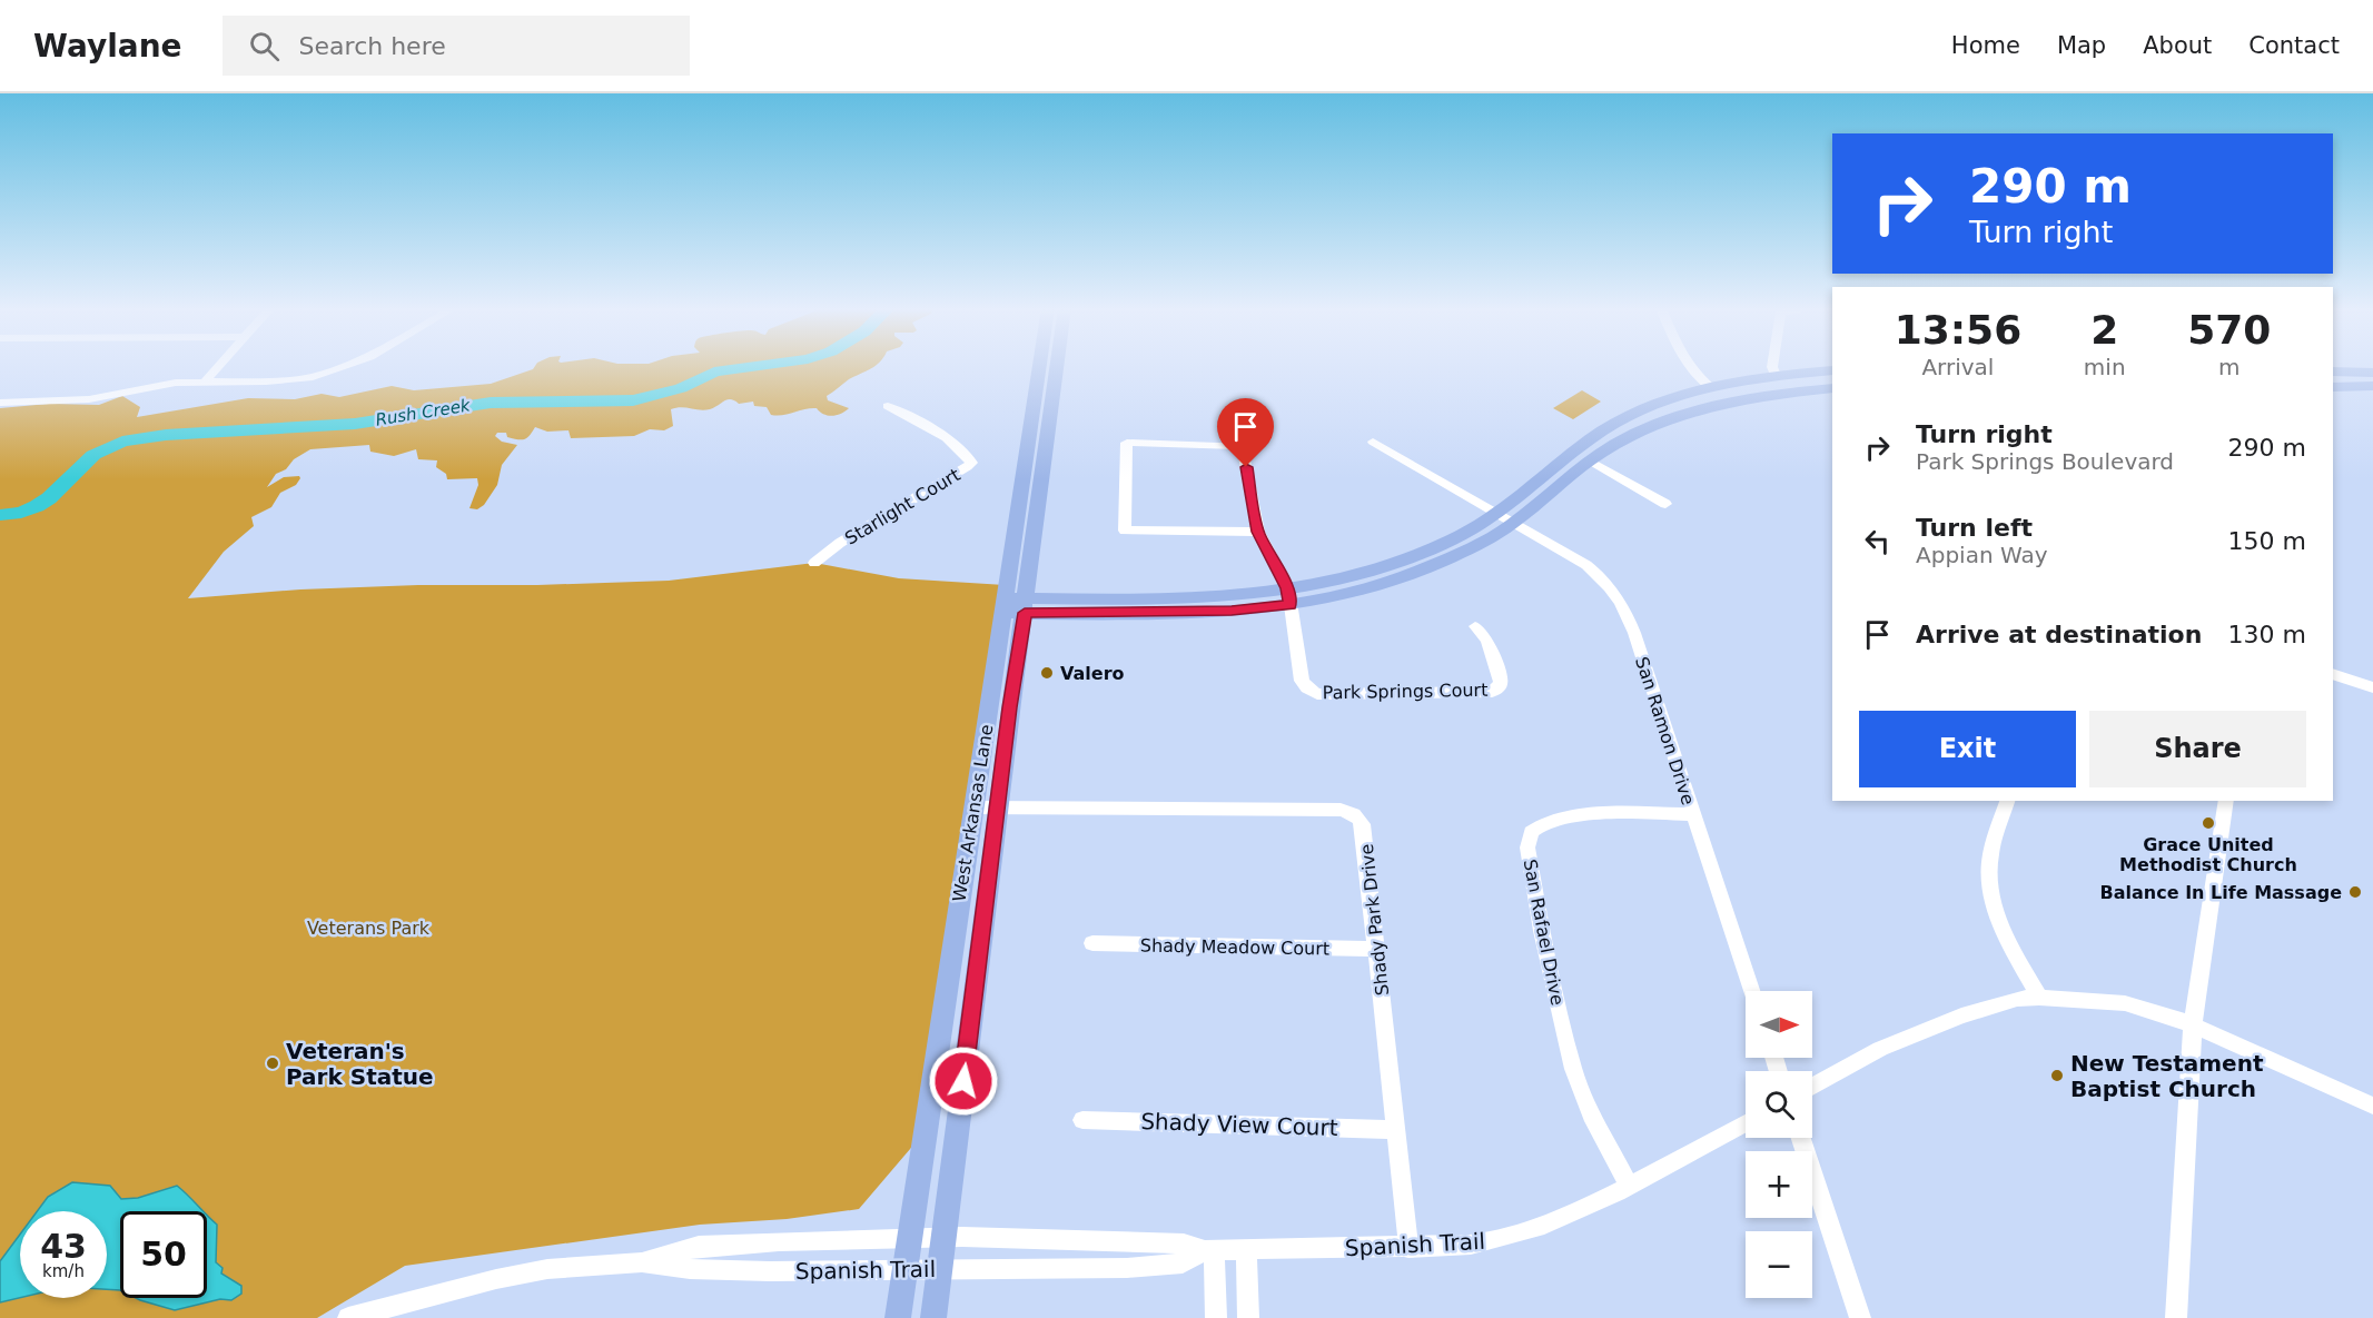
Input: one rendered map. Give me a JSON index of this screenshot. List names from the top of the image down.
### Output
{
  "streets": {
    "main road": ["West Arkansas Lane"],
    "street": [
      "Starlight Court",
      "Park Springs Court",
      "San Ramon Drive",
      "Shady Park Drive",
      "San Rafael Drive",
      "Shady Meadow Court",
      "Shady View Court",
      "Spanish Trail"
    ]
  },
  "crossings": [
    ["San Ramon Drive", "San Rafael Drive"],
    ["West Arkansas Lane", "Shady Park Drive"],
    ["West Arkansas Lane", "Spanish Trail"],
    ["Shady Park Drive", "Shady Meadow Court"],
    ["Shady Park Drive", "Shady View Court"],
    ["Shady Park Drive", "Spanish Trail"],
    ["San Rafael Drive", "Spanish Trail"]
  ],
  "water": ["Rush Creek"],
  "parks": ["Veterans Park"],
  "places": [
    "Valero",
    "Grace United Methodist Church",
    "Balance In Life Massage",
    "Veteran's Park Statue",
    "New Testament Baptist Church"
  ],
  "north": "right",
  "page": {
    "header": "Waylane",
    "search": "Search here",
    "nav": [
      "Home",
      "Map",
      "About",
      "Contact"
    ],
    "turn": ["290 m", "Turn right"],
    "eta": [
      "13:56",
      "Arrival",
      "2",
      "min",
      "570",
      "m"
    ],
    "list": [
      {
        "name": "Turn right",
        "note": "Park Springs Boulevard",
        "value": "290 m"
      },
      {
        "name": "Turn left",
        "note": "Appian Way",
        "value": "150 m"
      },
      {
        "name": "Arrive at destination",
        "value": "130 m"
      }
    ],
    "buttons": ["Exit", "Share"],
    "map_buttons": ["+", "−"],
    "speed": "43 km/h",
    "limit": "50"
  }
}
